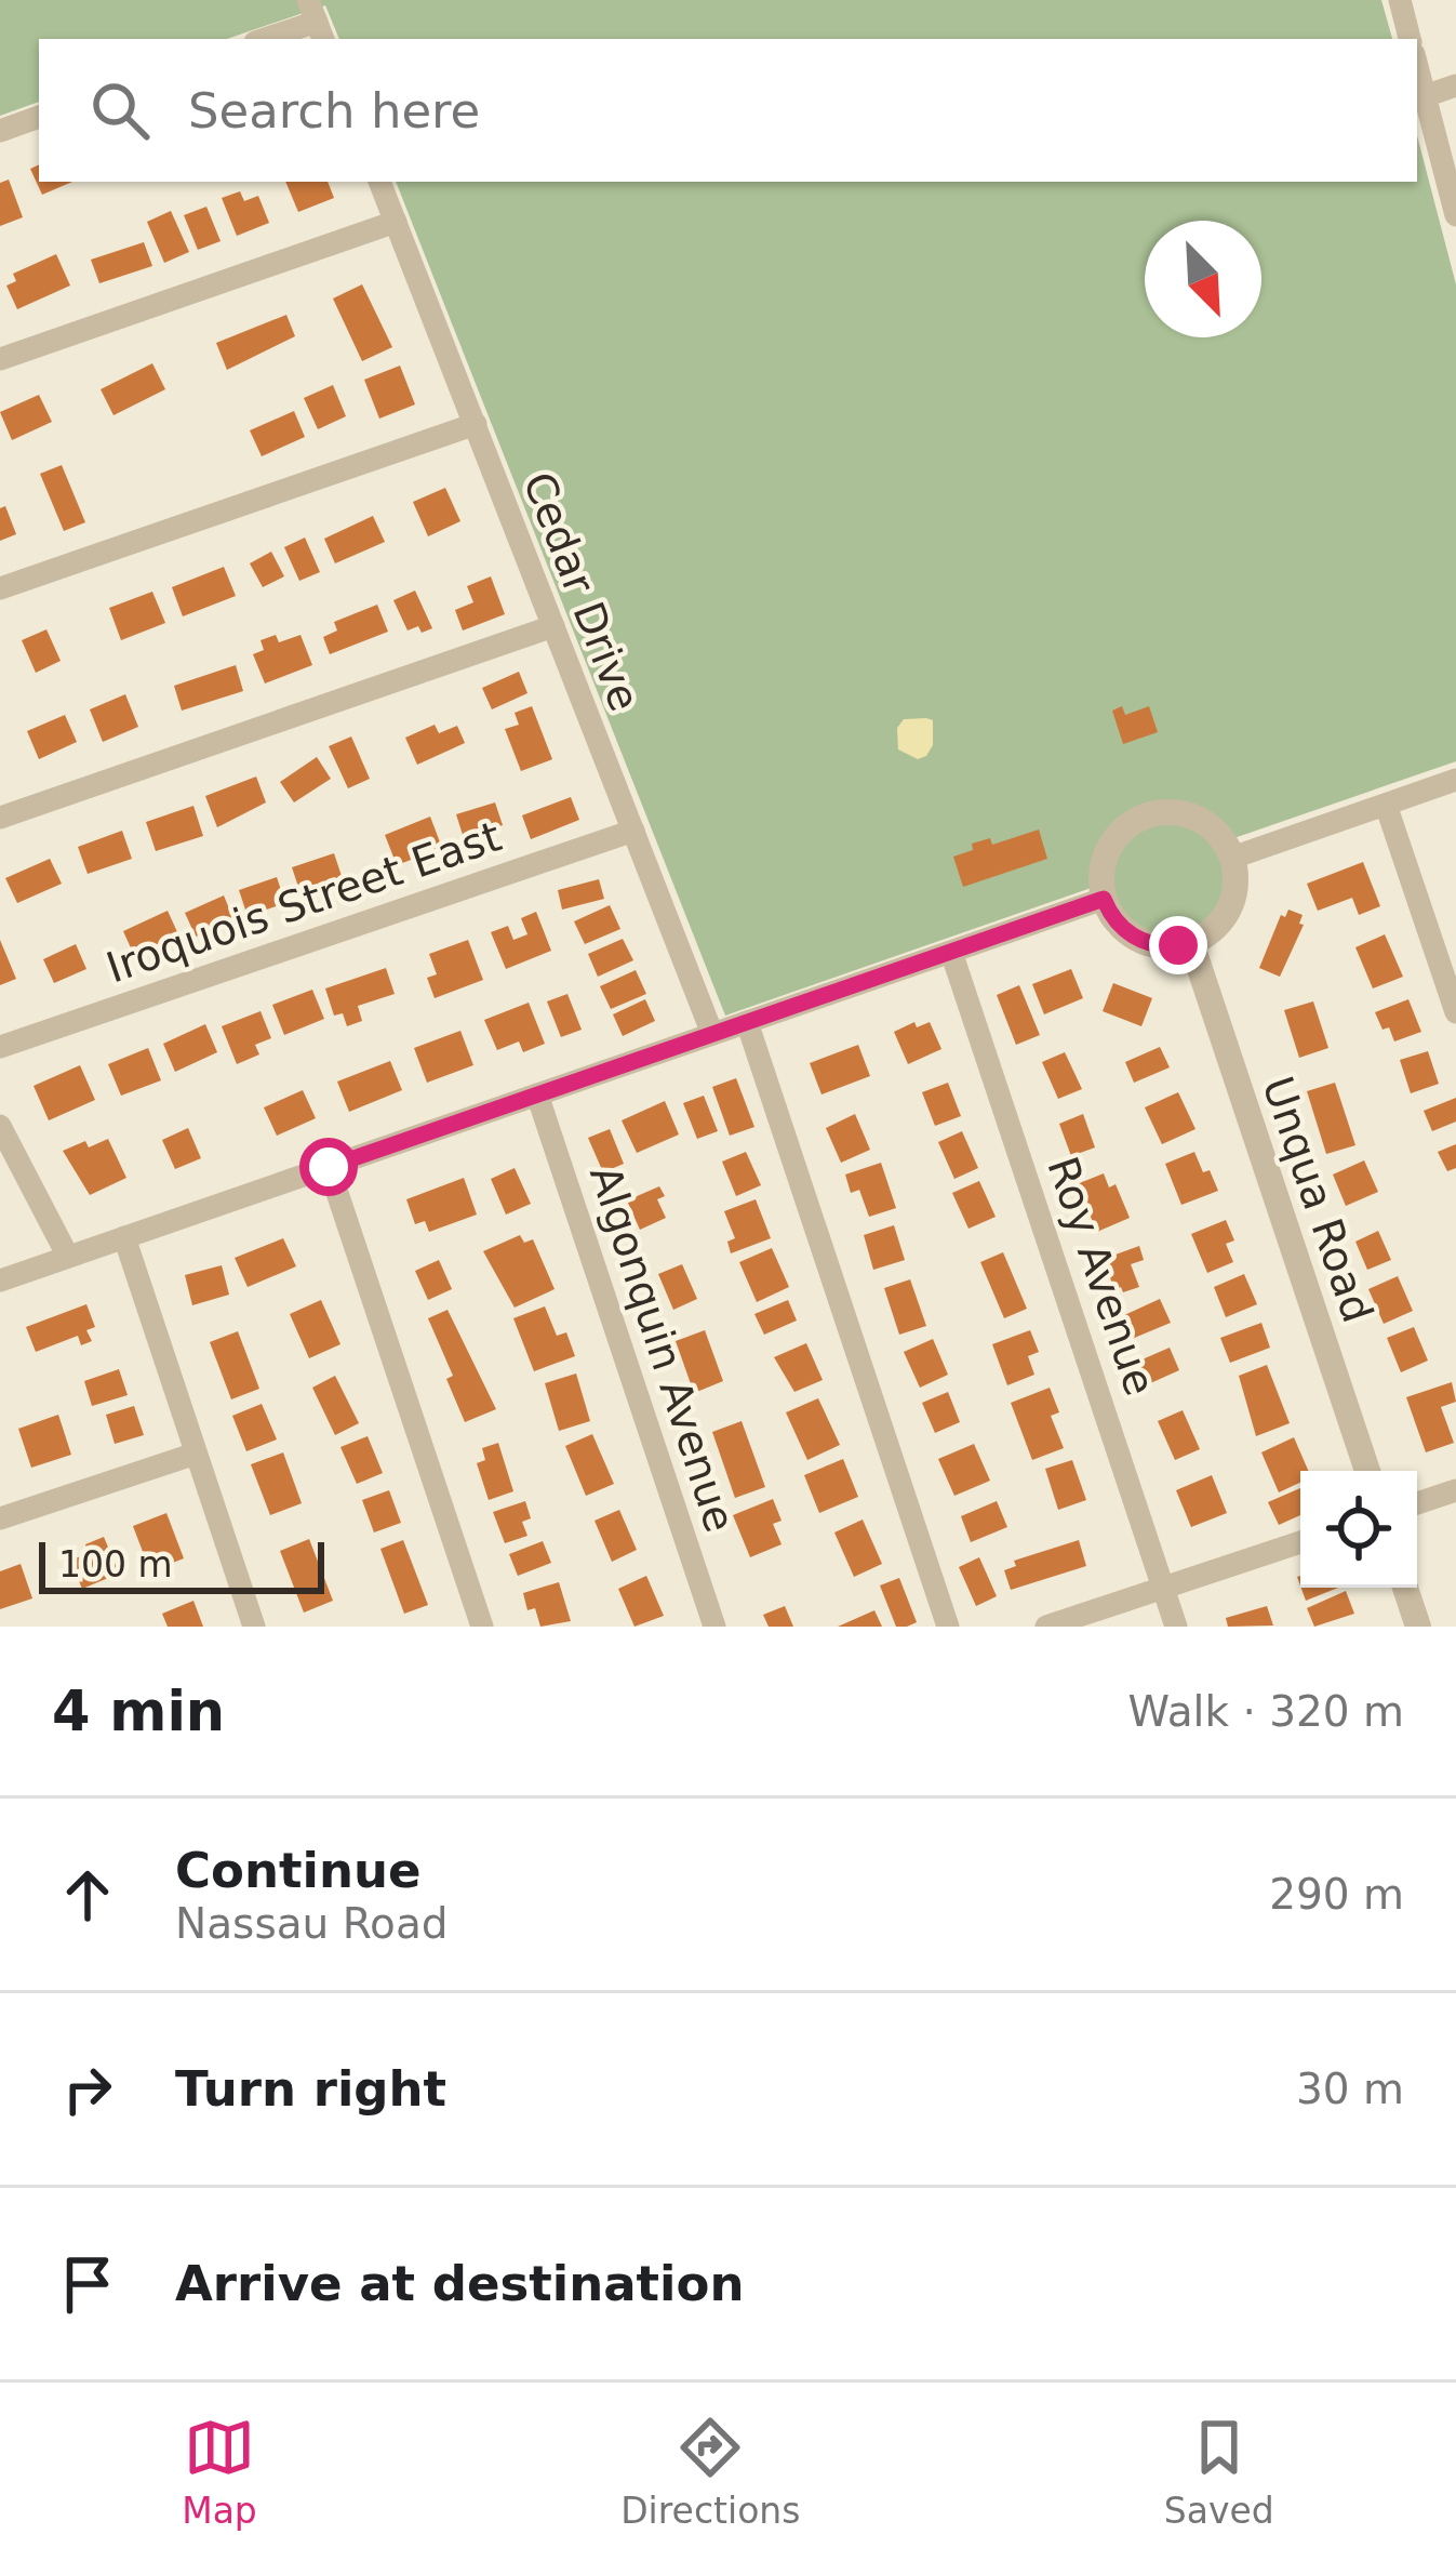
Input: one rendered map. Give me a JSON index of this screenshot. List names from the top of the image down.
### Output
{
  "streets": {
    "street": [
      "Cedar Drive",
      "Iroquois Street East",
      "Unqua Road",
      "Roy Avenue",
      "Algonquin Avenue"
    ]
  },
  "crossings": [
    ["Cedar Drive", "Iroquois Street East"]
  ],
  "scale_bar": "100 m",
  "north": "bottom right",
  "page": {
    "search": "Search here",
    "scale": "100 m",
    "heading": ["4 min", "Walk · 320 m"],
    "list": [
      ["Continue", "Nassau Road", "290 m"],
      ["Turn right", "30 m"],
      "Arrive at destination"
    ],
    "nav": ["Map", "Directions", "Saved"]
  }
}
